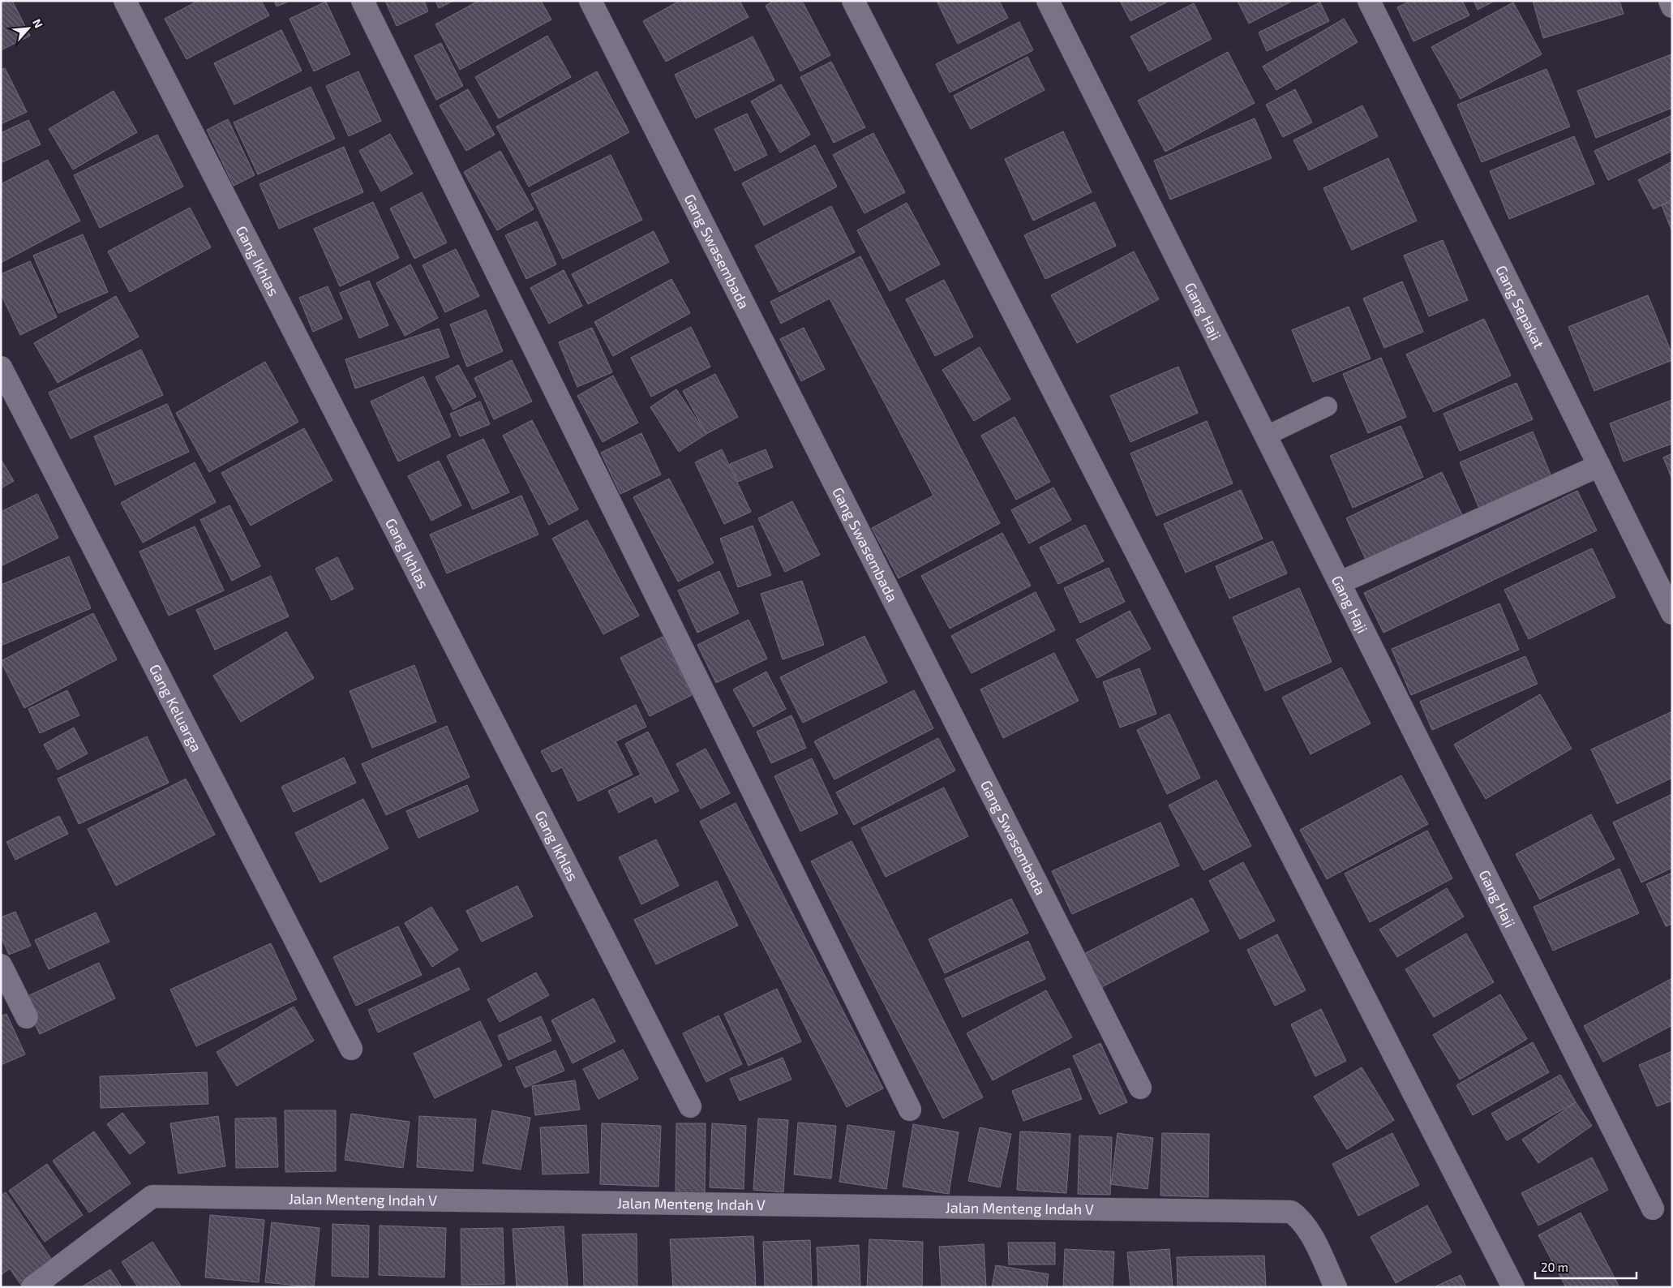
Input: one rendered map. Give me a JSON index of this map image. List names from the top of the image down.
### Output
{
  "streets": {
    "street": [
      "Gang Swasembada",
      "Gang Ikhlas",
      "Gang Sepakat",
      "Gang Haji",
      "Gang Keluarga",
      "Jalan Menteng Indah V"
    ]
  },
  "scale_bar": "20 m",
  "north": "top right"
}
